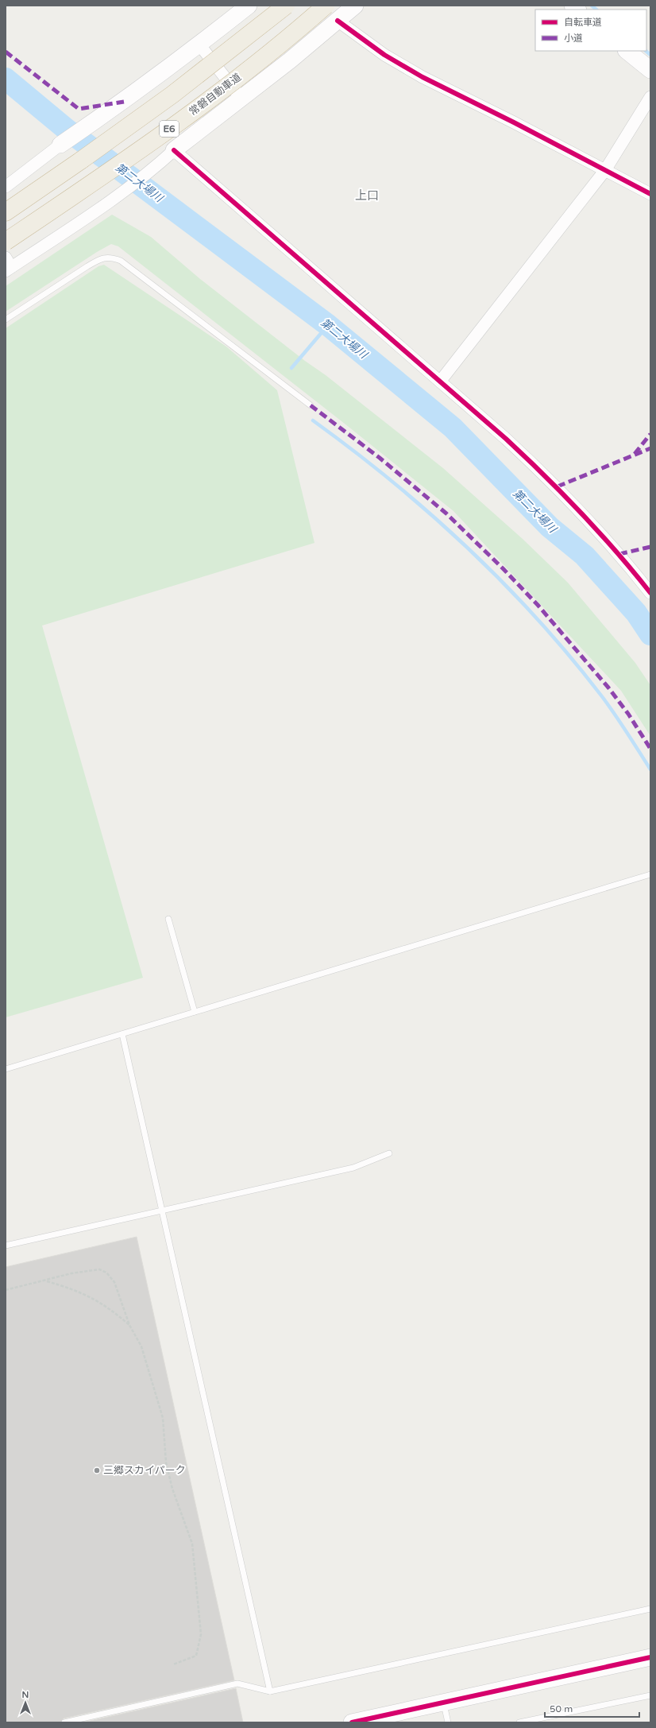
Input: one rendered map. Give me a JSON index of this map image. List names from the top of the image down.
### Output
{
  "streets": {
    "highway": ["常磐自動車道", "E6"]
  },
  "districts": ["上口"],
  "water": ["第二大場川"],
  "places": ["三郷スカイパーク"],
  "legend": ["自転車道", "小道"],
  "scale_bar": "50 m",
  "north": "top"
}
